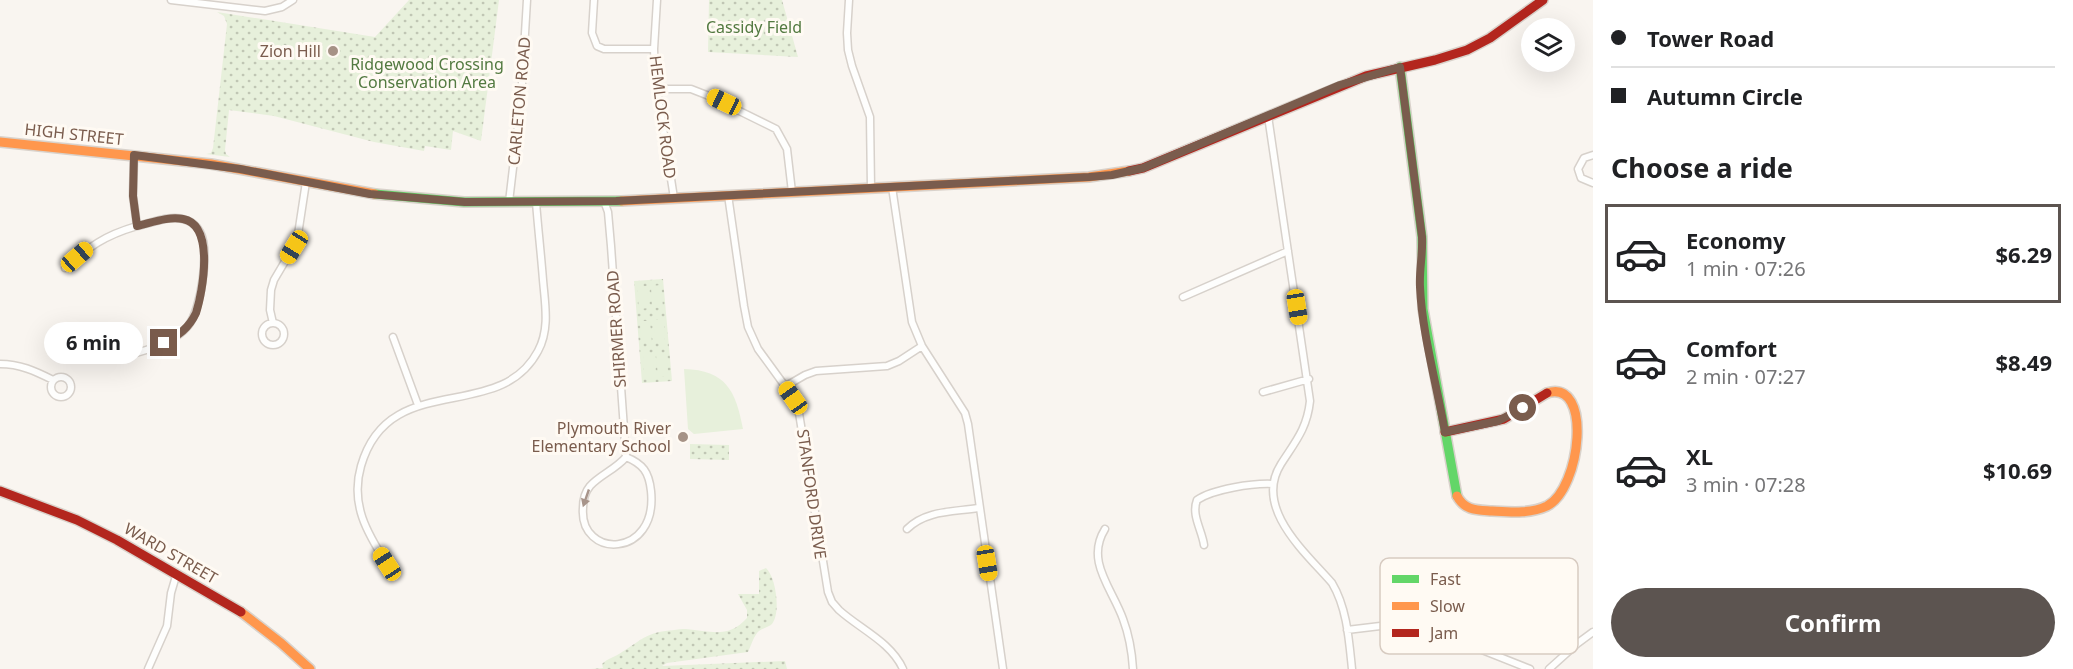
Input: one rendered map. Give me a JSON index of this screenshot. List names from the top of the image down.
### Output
{
  "streets": {
    "main road": ["HIGH STREET", "WARD STREET"],
    "street": [
      "CARLETON ROAD",
      "HEMLOCK ROAD",
      "SHIRMER ROAD",
      "STANFORD DRIVE"
    ]
  },
  "crossings": [
    ["CARLETON ROAD", "HIGH STREET"],
    ["HEMLOCK ROAD", "HIGH STREET"],
    ["HIGH STREET", "SHIRMER ROAD"],
    ["HIGH STREET", "STANFORD DRIVE"]
  ],
  "parks": ["Cassidy Field", "Ridgewood Crossing Conservation Area"],
  "places": ["Zion Hill", "Plymouth River Elementary School"],
  "legend": ["Fast", "Slow", "Jam"],
  "page": {
    "banner": ["Tower Road", "Autumn Circle"],
    "heading": "Choose a ride",
    "list": [
      {
        "name": "Economy",
        "note": "1 min · 07:26",
        "value": "$6.29"
      },
      {
        "name": "Comfort",
        "note": "2 min · 07:27",
        "value": "$8.49"
      },
      {
        "name": "XL",
        "note": "3 min · 07:28",
        "value": "$10.69"
      }
    ],
    "bubble": "6 min",
    "buttons": "Confirm"
  }
}
